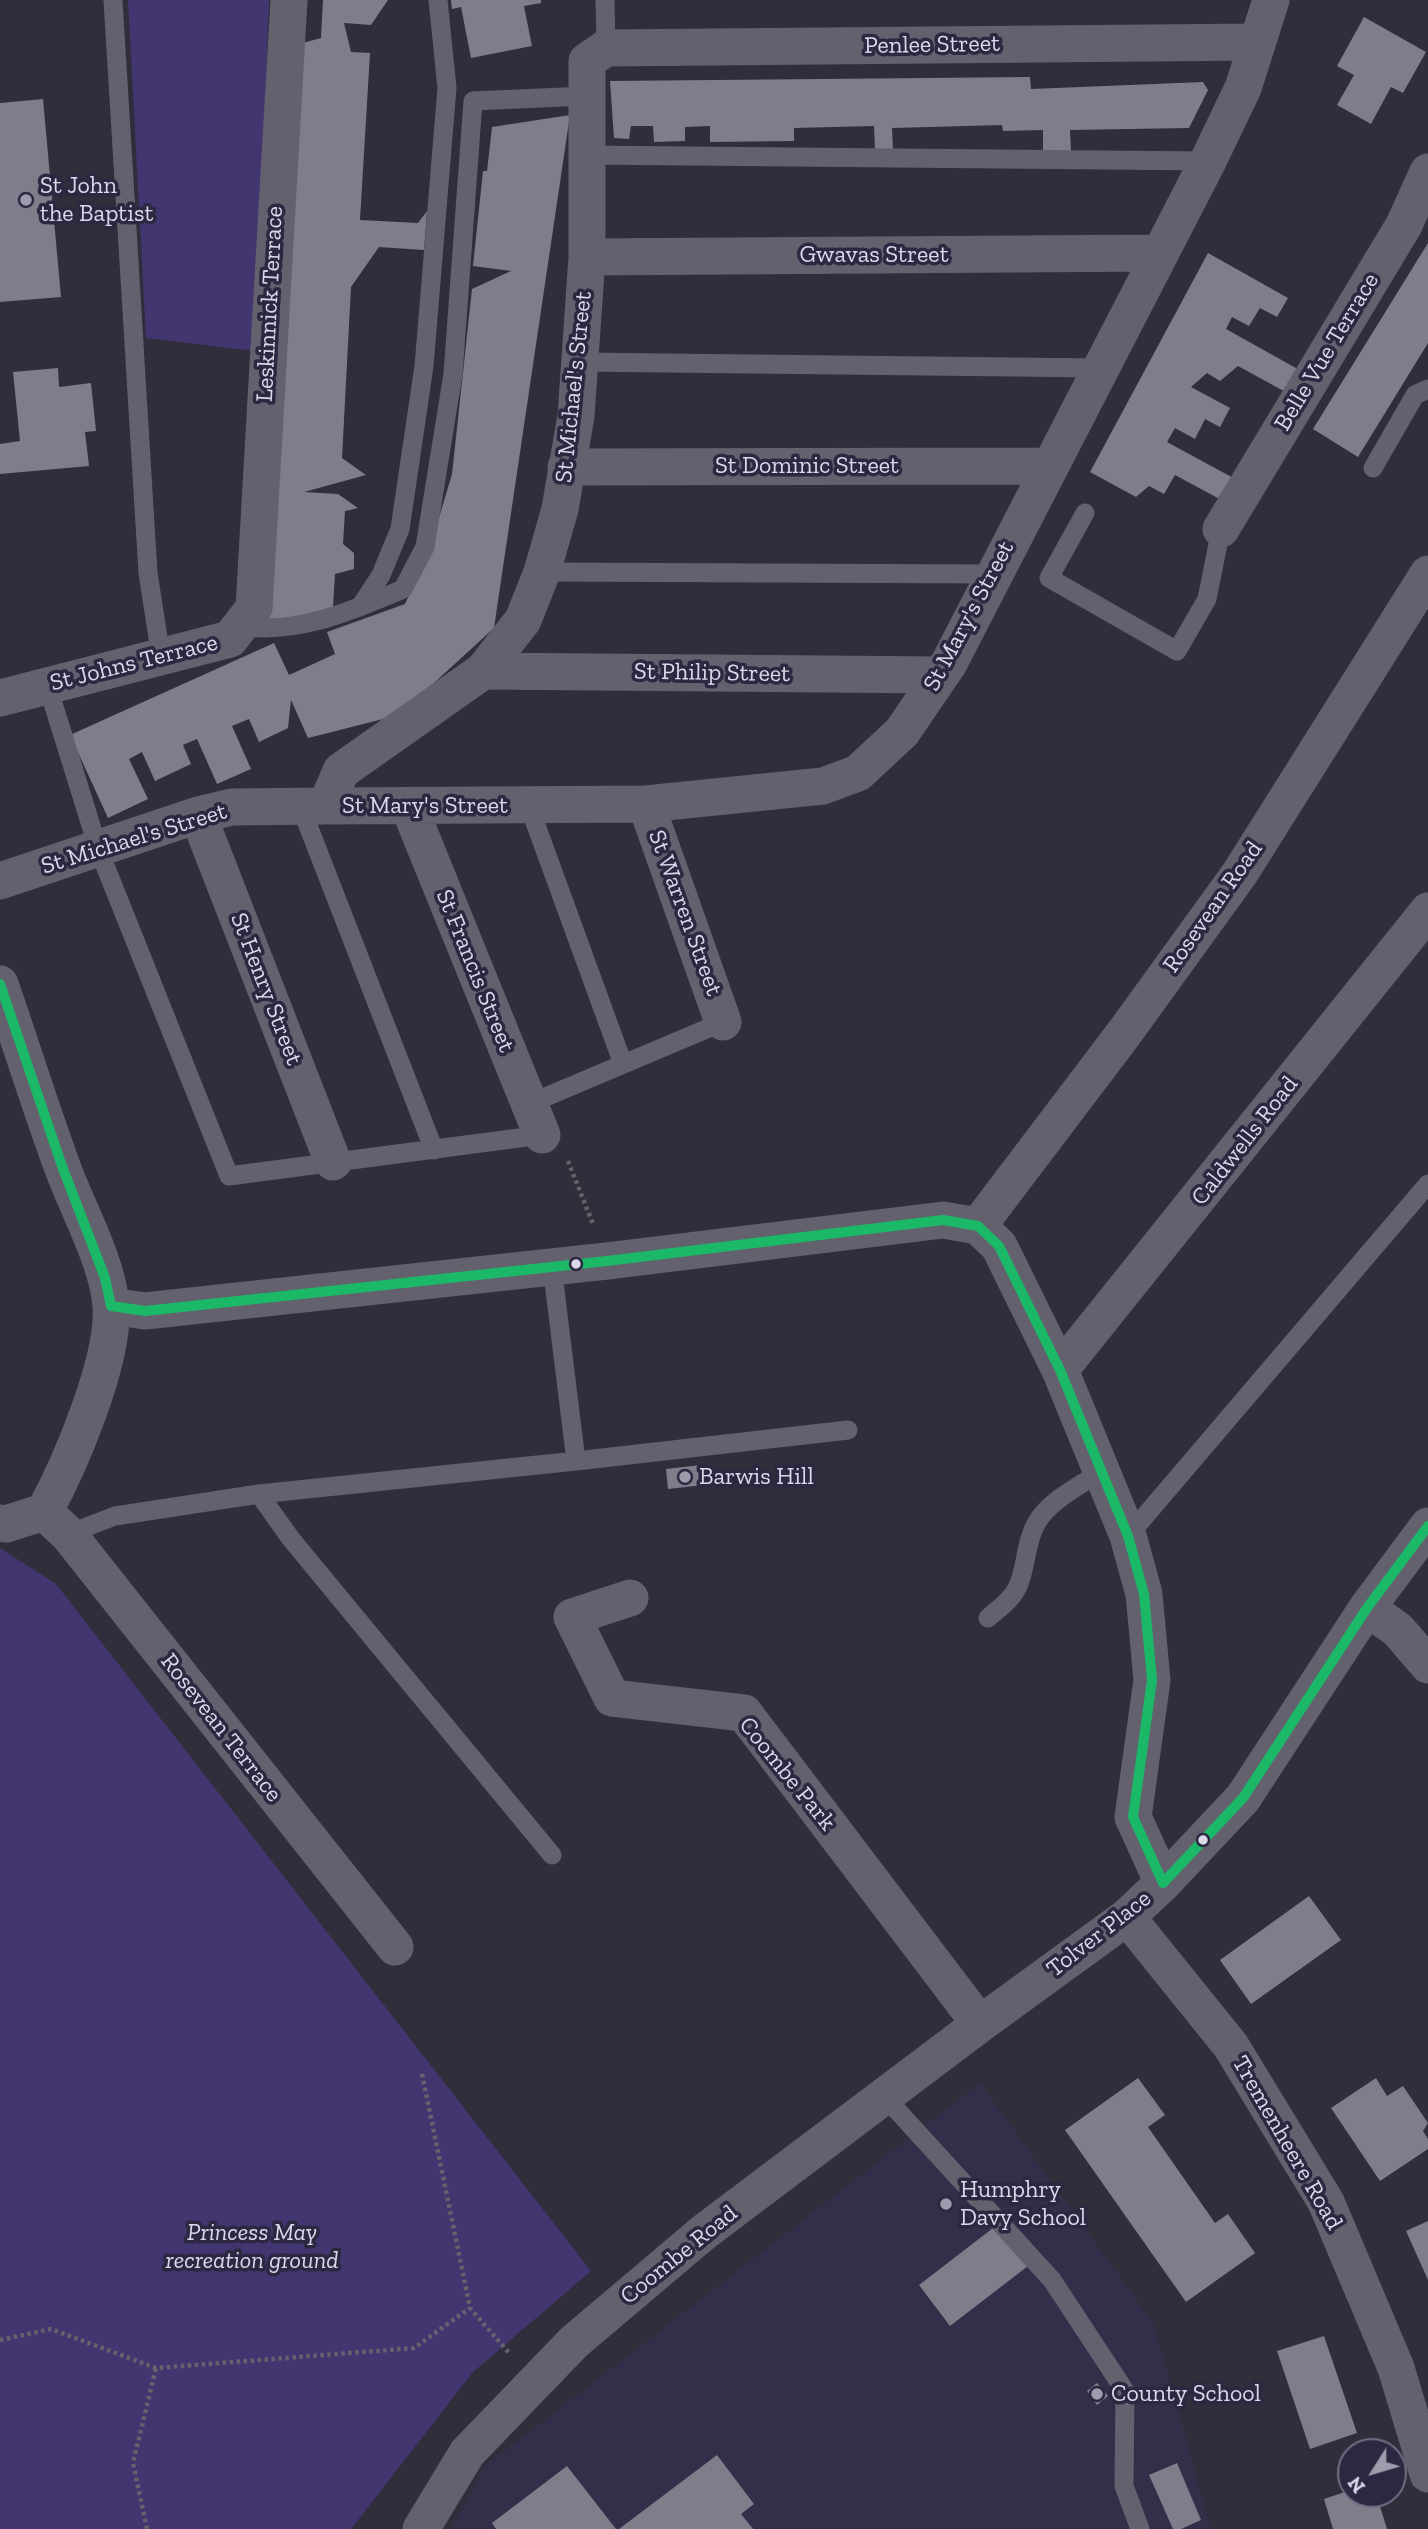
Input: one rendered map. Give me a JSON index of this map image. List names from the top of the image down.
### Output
{
  "streets": {
    "street": [
      "Penlee Street",
      "Gwavas Street",
      "Leskinnick Terrace",
      "Belle Vue Terrace",
      "St Michael's Street",
      "St Dominic Street",
      "St Mary's Street",
      "St Johns Terrace",
      "St Philip Street",
      "Rosevean Road",
      "St Warren Street",
      "St Francis Street",
      "St Henry Street",
      "Caldwells Road",
      "Rosevean Terrace",
      "Coombe Park",
      "Tolver Place",
      "Tremenheere Road",
      "Coombe Road"
    ]
  },
  "crossings": [
    ["Penlee Street", "St Michael's Street"],
    ["Penlee Street", "St Mary's Street"],
    ["Gwavas Street", "St Michael's Street"],
    ["Gwavas Street", "St Mary's Street"],
    ["Leskinnick Terrace", "St Johns Terrace"],
    ["St Michael's Street", "St Dominic Street"],
    ["St Michael's Street", "St Mary's Street"],
    ["St Michael's Street", "St Philip Street"],
    ["St Michael's Street", "St Henry Street"],
    ["St Dominic Street", "St Mary's Street"],
    ["St Mary's Street", "St Philip Street"],
    ["St Mary's Street", "St Warren Street"],
    ["St Mary's Street", "St Francis Street"],
    ["Coombe Park", "Tolver Place"],
    ["Coombe Park", "Coombe Road"],
    ["Tolver Place", "Tremenheere Road"],
    ["Tolver Place", "Coombe Road"]
  ],
  "parks": ["Princess May recreation ground"],
  "places": [
    "St John the Baptist",
    "Barwis Hill",
    "Humphry Davy School",
    "County School"
  ],
  "north": "bottom left"
}
